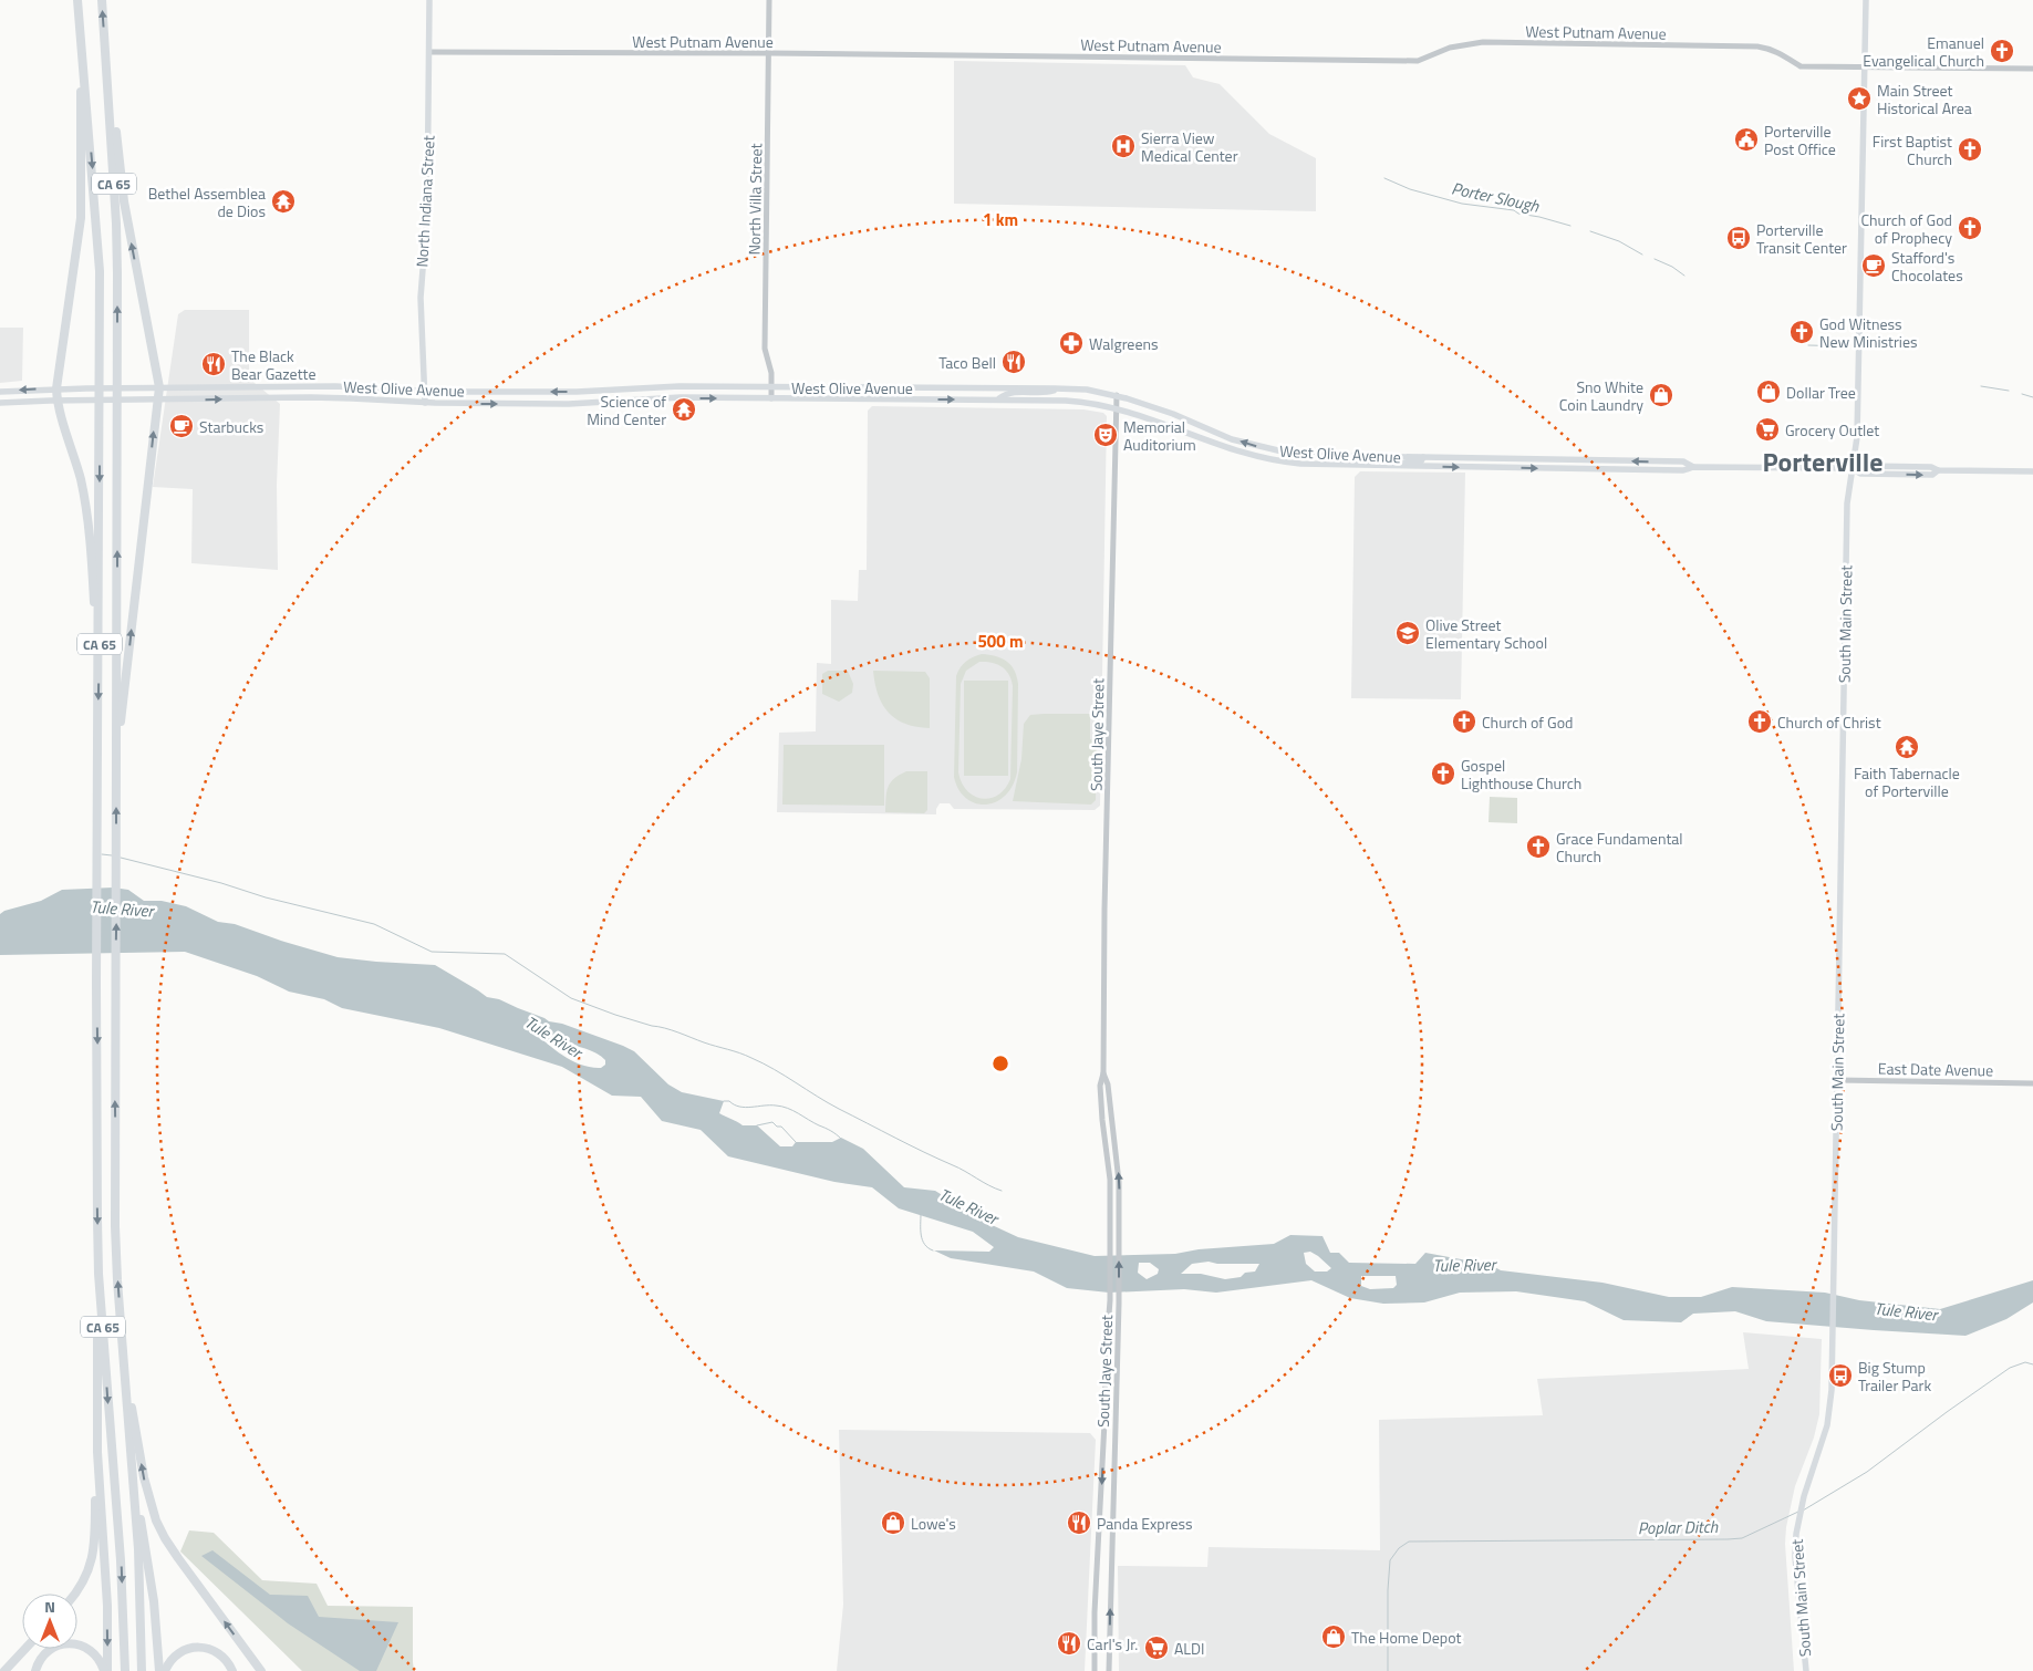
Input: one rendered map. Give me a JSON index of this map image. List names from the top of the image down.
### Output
{
  "streets": {
    "highway": ["CA 65"],
    "main road": ["North Indiana Street", "West Olive Avenue", "South Main Street"],
    "street": [
      "West Putnam Avenue",
      "North Villa Street",
      "South Jaye Street",
      "East Date Avenue"
    ]
  },
  "crossings": [
    ["West Putnam Avenue", "North Villa Street"],
    ["West Putnam Avenue", "North Indiana Street"],
    ["West Putnam Avenue", "South Main Street"],
    ["North Villa Street", "West Olive Avenue"],
    ["North Indiana Street", "West Olive Avenue"],
    ["West Olive Avenue", "South Main Street"],
    ["West Olive Avenue", "South Jaye Street"],
    ["South Main Street", "East Date Avenue"]
  ],
  "districts": ["Porterville"],
  "water": ["Porter Slough", "Tule River", "Poplar Ditch"],
  "places": {
    "church": [
      "Emanuel Evangelical Church",
      "First Baptist Church",
      "Church of God of Prophecy",
      "God Witness New Ministries",
      "Church of God",
      "Church of Christ",
      "Gospel Lighthouse Church",
      "Grace Fundamental Church"
    ],
    "place": ["Main Street Historical Area"],
    "public building": ["Porterville Post Office"],
    "hospital": ["Sierra View Medical Center"],
    "temple": ["Bethel Assemblea de Dios", "Science of Mind Center", "Faith Tabernacle of Porterville"],
    "bus stop": ["Porterville Transit Center", "Big Stump Trailer Park"],
    "cafe": ["Stafford's Chocolates", "Starbucks"],
    "pharmacy": ["Walgreens"],
    "restaurant": [
      "Taco Bell",
      "The Black Bear Gazette",
      "Panda Express",
      "Carl's Jr."
    ],
    "shop": [
      "Dollar Tree",
      "Sno White Coin Laundry",
      "Lowe's",
      "The Home Depot"
    ],
    "supermarket": ["Grocery Outlet", "ALDI"],
    "theatre": ["Memorial Auditorium"],
    "school or university": ["Olive Street Elementary School"]
  },
  "north": "top",
  "rings": ["1 km", "500 m"]
}
